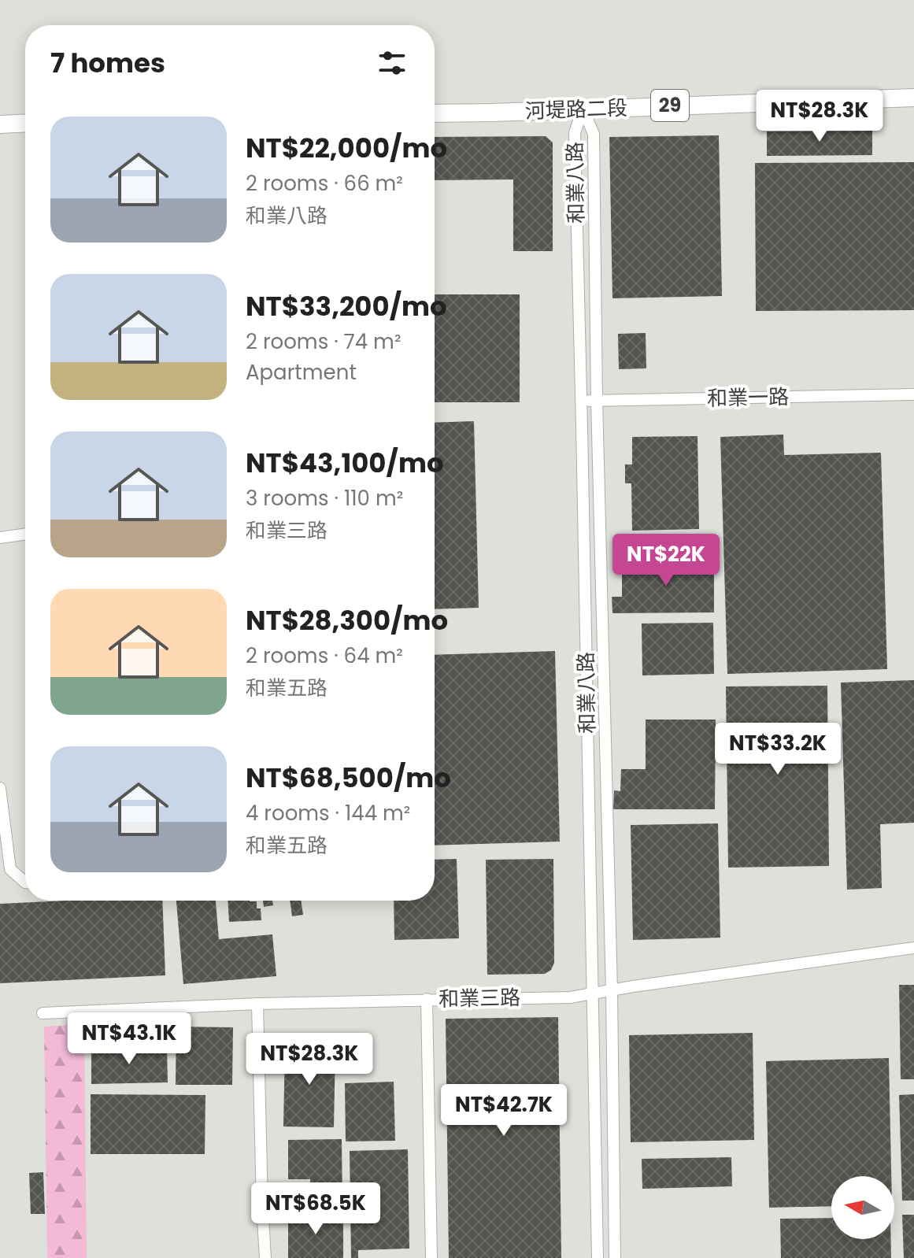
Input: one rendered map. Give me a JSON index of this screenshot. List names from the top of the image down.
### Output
{
  "streets": {
    "main road": ["29", "河堤路二段"],
    "street": ["和業八路", "和業一路", "和業三路"]
  },
  "crossings": [
    ["河堤路二段", "和業八路"],
    ["和業八路", "和業一路"],
    ["和業八路", "和業三路"]
  ],
  "north": "left",
  "page": {
    "heading": "7 homes",
    "price": [
      "NT$28.3K",
      "NT$22K",
      "NT$33.2K",
      "NT$43.1K",
      "NT$28.3K",
      "NT$42.7K",
      "NT$68.5K"
    ],
    "list": [
      {
        "name": "NT$22,000/mo",
        "note": "2 rooms · 66 m² · 和業八路"
      },
      {
        "name": "NT$33,200/mo",
        "note": "2 rooms · 74 m² · Apartment"
      },
      {
        "name": "NT$43,100/mo",
        "note": "3 rooms · 110 m² · 和業三路"
      },
      {
        "name": "NT$28,300/mo",
        "note": "2 rooms · 64 m² · 和業五路"
      },
      {
        "name": "NT$68,500/mo",
        "note": "4 rooms · 144 m² · 和業五路"
      }
    ]
  }
}
